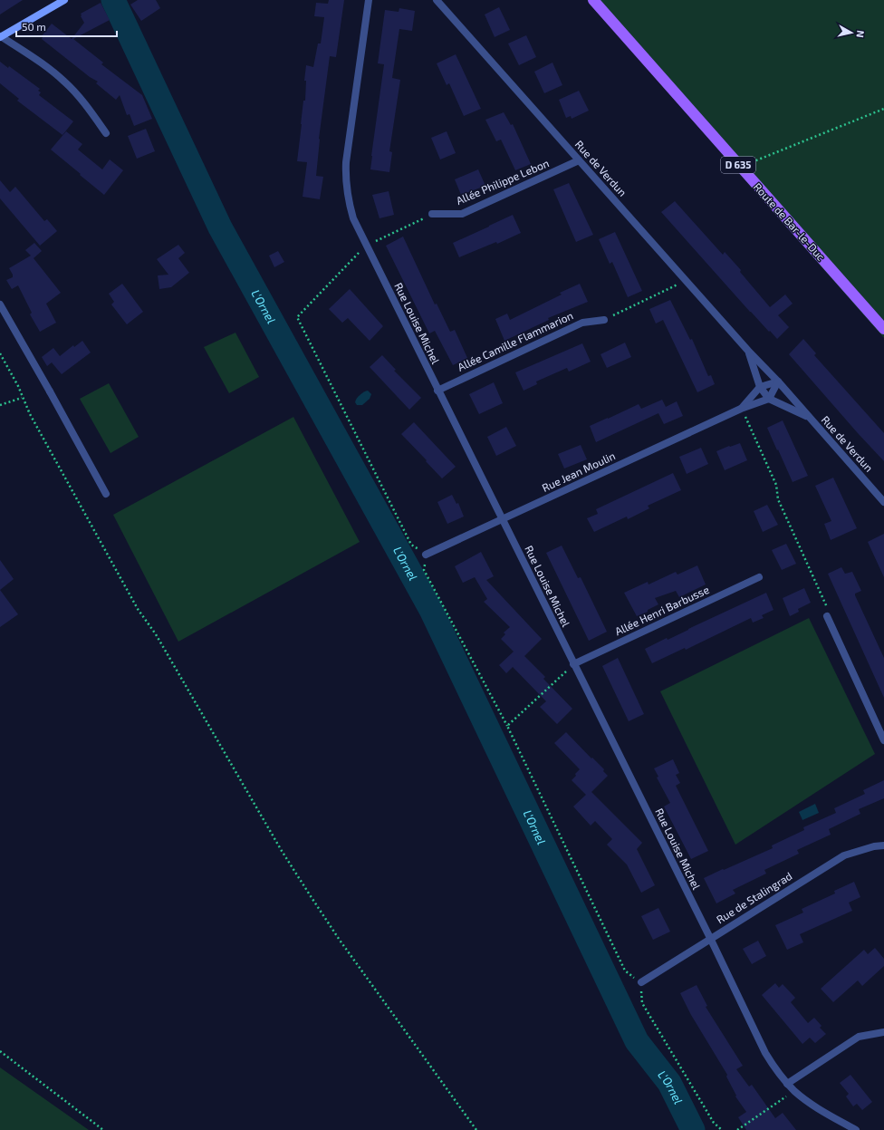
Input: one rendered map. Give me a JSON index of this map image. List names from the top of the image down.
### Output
{
  "streets": {
    "main road": ["D 635", "Route de Bar-le-Duc"],
    "street": [
      "Rue de Verdun",
      "Allée Philippe Lebon",
      "Rue Louise Michel",
      "Allée Camille Flammarion",
      "Rue Jean Moulin",
      "Allée Henri Barbusse",
      "Rue de Stalingrad"
    ]
  },
  "crossings": [
    ["Rue de Verdun", "Allée Philippe Lebon"],
    ["Rue de Verdun", "Rue Jean Moulin"],
    ["Rue Louise Michel", "Allée Camille Flammarion"],
    ["Rue Louise Michel", "Rue Jean Moulin"],
    ["Rue Louise Michel", "Allée Henri Barbusse"],
    ["Rue Louise Michel", "Rue de Stalingrad"]
  ],
  "water": ["L'Ornel"],
  "scale_bar": "50 m",
  "north": "right"
}
